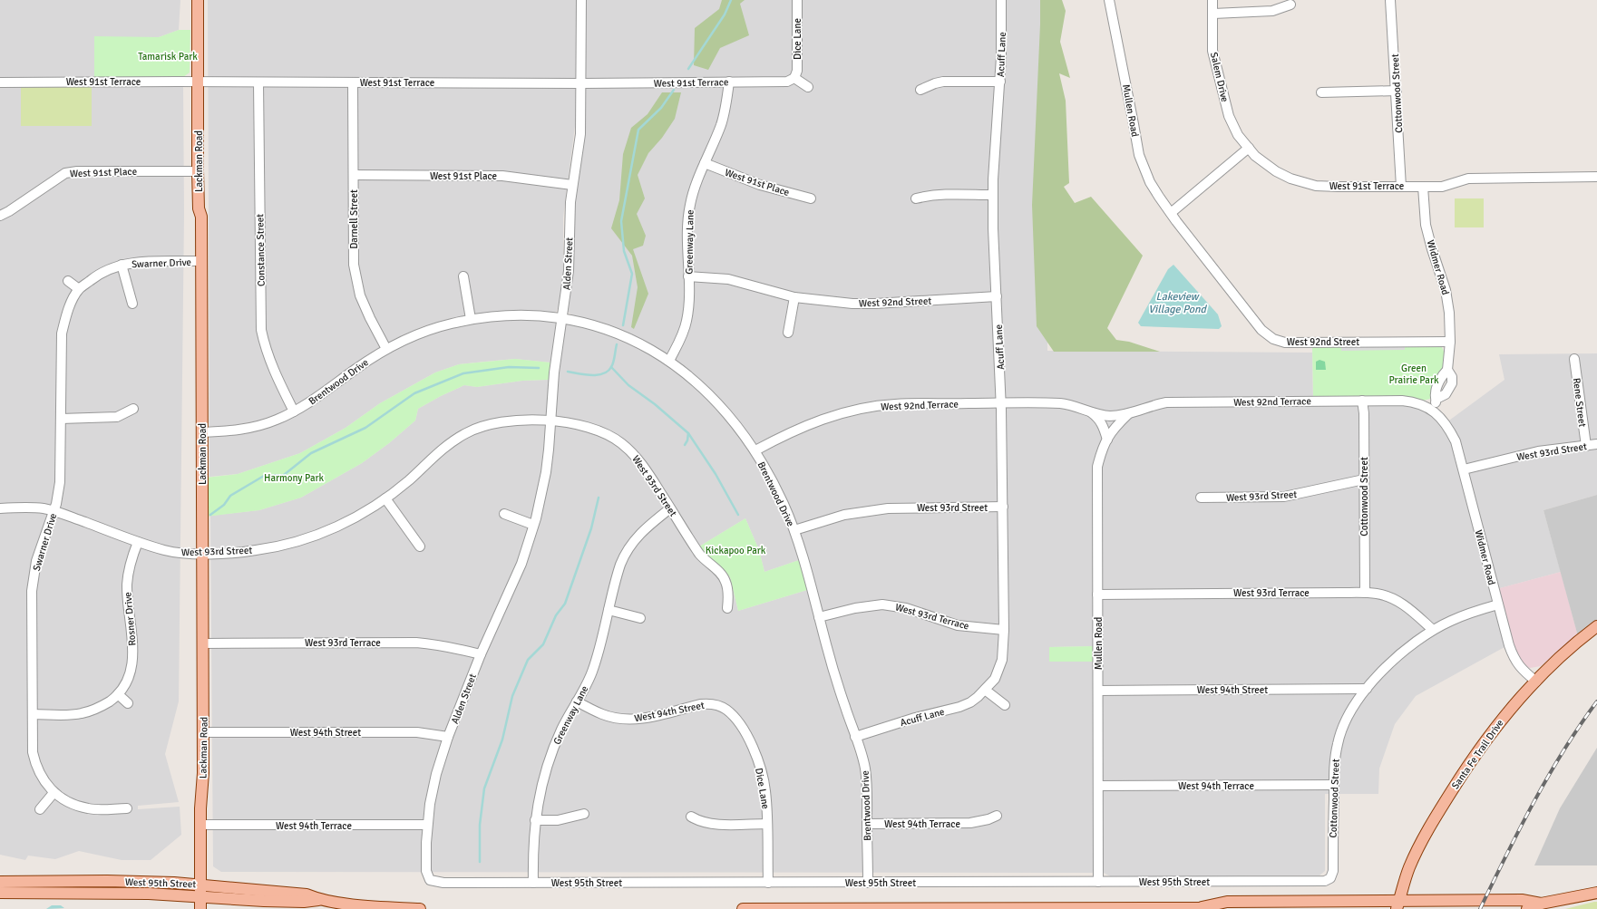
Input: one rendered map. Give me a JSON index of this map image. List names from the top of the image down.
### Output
{
  "streets": {
    "main road": ["Lackman Road", "Santa Fe Trail Drive", "West 95th Street"],
    "street": [
      "Dice Lane",
      "Acuff Lane",
      "Salem Drive",
      "West 91st Terrace",
      "Cottonwood Street",
      "Mullen Road",
      "West 91st Place",
      "Darnell Street",
      "Greenway Lane",
      "Constance Street",
      "Swarner Drive",
      "Alden Street",
      "Widmer Road",
      "West 92nd Street",
      "Brentwood Drive",
      "West 92nd Terrace",
      "Rene Street",
      "West 93rd Street",
      "West 93rd Terrace",
      "Rosner Drive",
      "West 94th Street",
      "West 94th Terrace"
    ]
  },
  "crossings": [
    ["Dice Lane", "West 91st Terrace"],
    ["Dice Lane", "West 94th Street"],
    ["Dice Lane", "West 95th Street"],
    ["Acuff Lane", "West 92nd Street"],
    ["Acuff Lane", "Brentwood Drive"],
    ["Acuff Lane", "West 92nd Terrace"],
    ["Acuff Lane", "West 93rd Street"],
    ["Acuff Lane", "West 93rd Terrace"],
    ["Salem Drive", "West 91st Terrace"],
    ["West 91st Terrace", "Cottonwood Street"],
    ["West 91st Terrace", "Lackman Road"],
    ["West 91st Terrace", "Darnell Street"],
    ["West 91st Terrace", "Greenway Lane"],
    ["West 91st Terrace", "Constance Street"],
    ["West 91st Terrace", "Alden Street"],
    ["West 91st Terrace", "Widmer Road"],
    ["Cottonwood Street", "Widmer Road"],
    ["Cottonwood Street", "West 92nd Terrace"],
    ["Cottonwood Street", "West 93rd Street"],
    ["Cottonwood Street", "West 93rd Terrace"],
    ["Cottonwood Street", "West 94th Street"],
    ["Cottonwood Street", "West 94th Terrace"],
    ["Cottonwood Street", "West 95th Street"],
    ["Mullen Road", "West 92nd Street"],
    ["Mullen Road", "West 92nd Terrace"],
    ["Mullen Road", "West 93rd Terrace"],
    ["Mullen Road", "West 94th Street"],
    ["Mullen Road", "West 94th Terrace"],
    ["Mullen Road", "West 95th Street"],
    ["Lackman Road", "West 91st Place"],
    ["Lackman Road", "Swarner Drive"],
    ["Lackman Road", "Brentwood Drive"],
    ["Lackman Road", "West 93rd Street"],
    ["Lackman Road", "West 93rd Terrace"],
    ["Lackman Road", "West 94th Street"],
    ["Lackman Road", "West 94th Terrace"],
    ["Lackman Road", "West 95th Street"],
    ["West 91st Place", "Darnell Street"],
    ["West 91st Place", "Greenway Lane"],
    ["West 91st Place", "Alden Street"],
    ["Darnell Street", "Brentwood Drive"],
    ["Greenway Lane", "West 92nd Street"],
    ["Greenway Lane", "Brentwood Drive"],
    ["Greenway Lane", "West 93rd Street"],
    ["Greenway Lane", "West 94th Street"],
    ["Greenway Lane", "West 95th Street"],
    ["Constance Street", "Brentwood Drive"],
    ["Swarner Drive", "West 93rd Street"],
    ["Swarner Drive", "Rosner Drive"],
    ["Alden Street", "Brentwood Drive"],
    ["Alden Street", "West 93rd Street"],
    ["Alden Street", "West 93rd Terrace"],
    ["Alden Street", "West 94th Street"],
    ["Alden Street", "West 94th Terrace"],
    ["Alden Street", "West 95th Street"],
    ["Widmer Road", "West 92nd Street"],
    ["Widmer Road", "West 92nd Terrace"],
    ["Widmer Road", "West 93rd Street"],
    ["Widmer Road", "Santa Fe Trail Drive"],
    ["Brentwood Drive", "West 92nd Terrace"],
    ["Brentwood Drive", "West 93rd Street"],
    ["Brentwood Drive", "West 93rd Terrace"],
    ["Brentwood Drive", "West 94th Terrace"],
    ["Brentwood Drive", "West 95th Street"],
    ["Rene Street", "West 93rd Street"],
    ["West 93rd Street", "Rosner Drive"]
  ],
  "water": ["Lakeview Village Pond"],
  "parks": [
    "Tamarisk Park",
    "Green Prairie Park",
    "Harmony Park",
    "Kickapoo Park"
  ]
}
